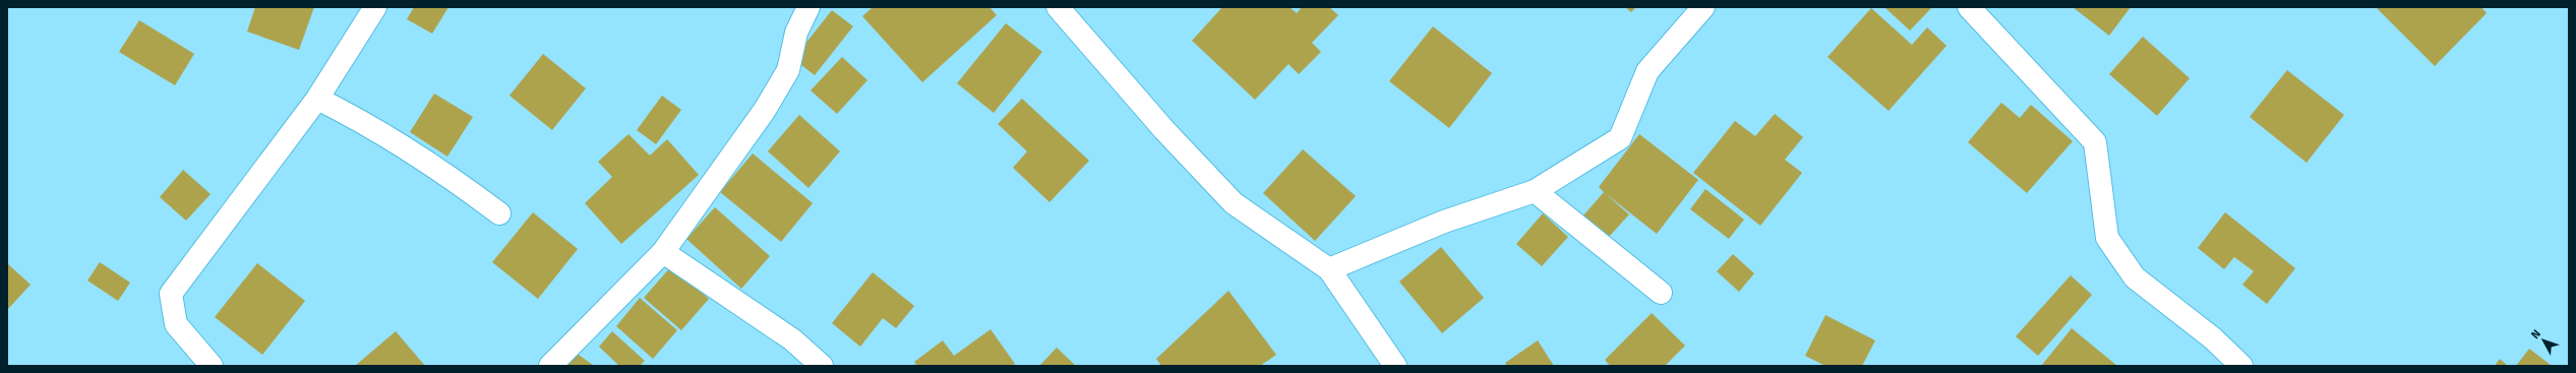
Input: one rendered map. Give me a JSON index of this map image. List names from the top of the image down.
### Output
{
  "north": "top left"
}
